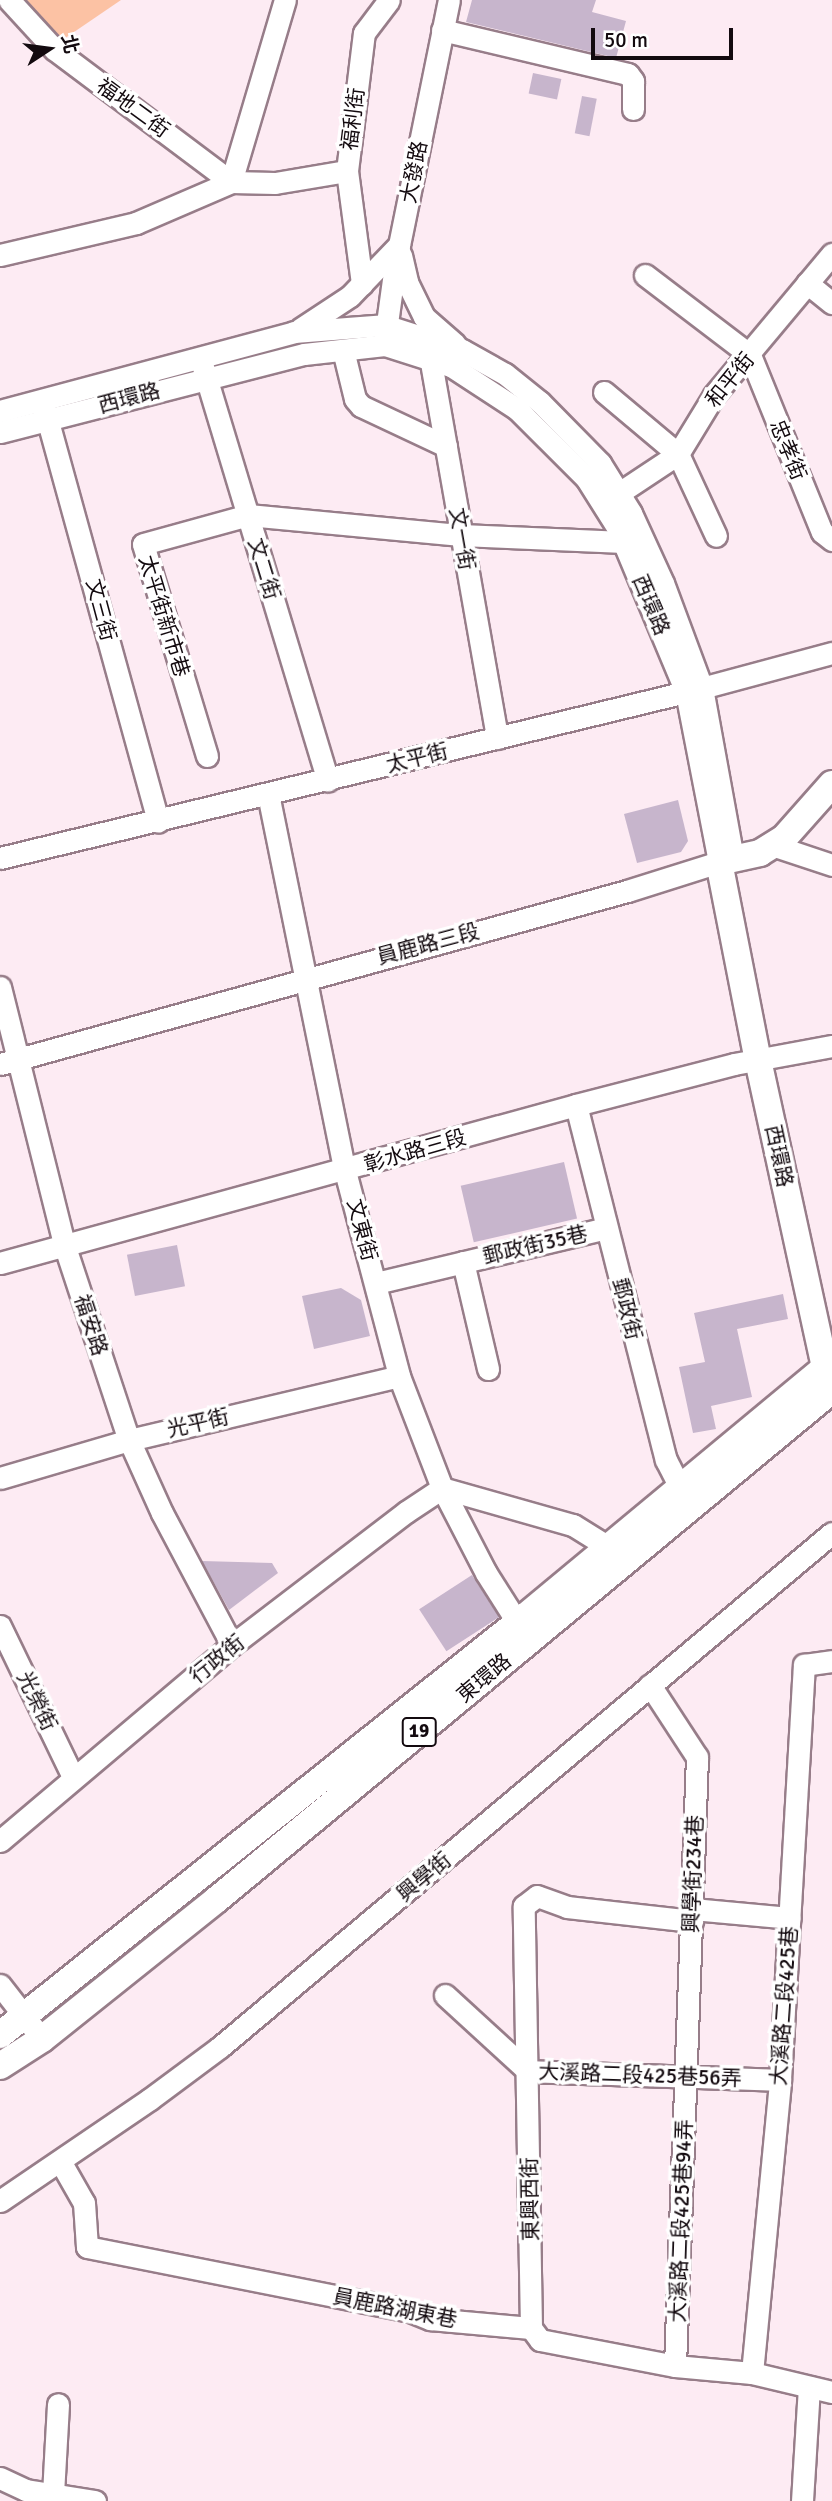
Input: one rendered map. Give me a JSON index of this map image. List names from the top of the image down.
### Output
{
  "streets": {
    "main road": [
      "西環路",
      "員鹿路三段",
      "東環路",
      "19"
    ],
    "street": [
      "福地二街",
      "福利街",
      "大發路",
      "和平街",
      "忠孝街",
      "文一街",
      "文二街",
      "文三街",
      "太平街新市巷",
      "太平街",
      "彰水路三段",
      "文東街",
      "郵政街35巷",
      "郵政街",
      "福安路",
      "光平街",
      "行政街",
      "光榮街",
      "興學街234巷",
      "興學街",
      "大溪路二段425巷",
      "大溪路二段425巷56弄",
      "東興西街",
      "大溪路二段425巷94弄",
      "員鹿路湖東巷"
    ]
  },
  "crossings": [
    ["福地二街", "福利街"],
    ["大發路", "西環路"],
    ["和平街", "西環路"],
    ["和平街", "忠孝街"],
    ["西環路", "文一街"],
    ["西環路", "文二街"],
    ["西環路", "文三街"],
    ["西環路", "太平街新市巷"],
    ["西環路", "太平街"],
    ["西環路", "員鹿路三段"],
    ["西環路", "彰水路三段"],
    ["西環路", "東環路"],
    ["文一街", "太平街新市巷"],
    ["文一街", "太平街"],
    ["文二街", "太平街新市巷"],
    ["文二街", "太平街"],
    ["文三街", "太平街"],
    ["太平街", "文東街"],
    ["員鹿路三段", "文東街"],
    ["員鹿路三段", "福安路"],
    ["彰水路三段", "文東街"],
    ["彰水路三段", "郵政街"],
    ["彰水路三段", "福安路"],
    ["文東街", "郵政街35巷"],
    ["文東街", "光平街"],
    ["文東街", "行政街"],
    ["文東街", "東環路"],
    ["郵政街35巷", "郵政街"],
    ["郵政街", "東環路"],
    ["福安路", "光平街"],
    ["福安路", "行政街"],
    ["行政街", "光榮街"],
    ["興學街234巷", "興學街"],
    ["興學街234巷", "大溪路二段425巷56弄"],
    ["興學街234巷", "東興西街"],
    ["興學街234巷", "大溪路二段425巷94弄"],
    ["興學街", "員鹿路湖東巷"],
    ["大溪路二段425巷", "大溪路二段425巷56弄"],
    ["大溪路二段425巷", "員鹿路湖東巷"],
    ["大溪路二段425巷56弄", "東興西街"],
    ["大溪路二段425巷56弄", "大溪路二段425巷94弄"],
    ["東興西街", "員鹿路湖東巷"],
    ["大溪路二段425巷94弄", "員鹿路湖東巷"]
  ],
  "scale_bar": "50 m",
  "north": "right"
}
